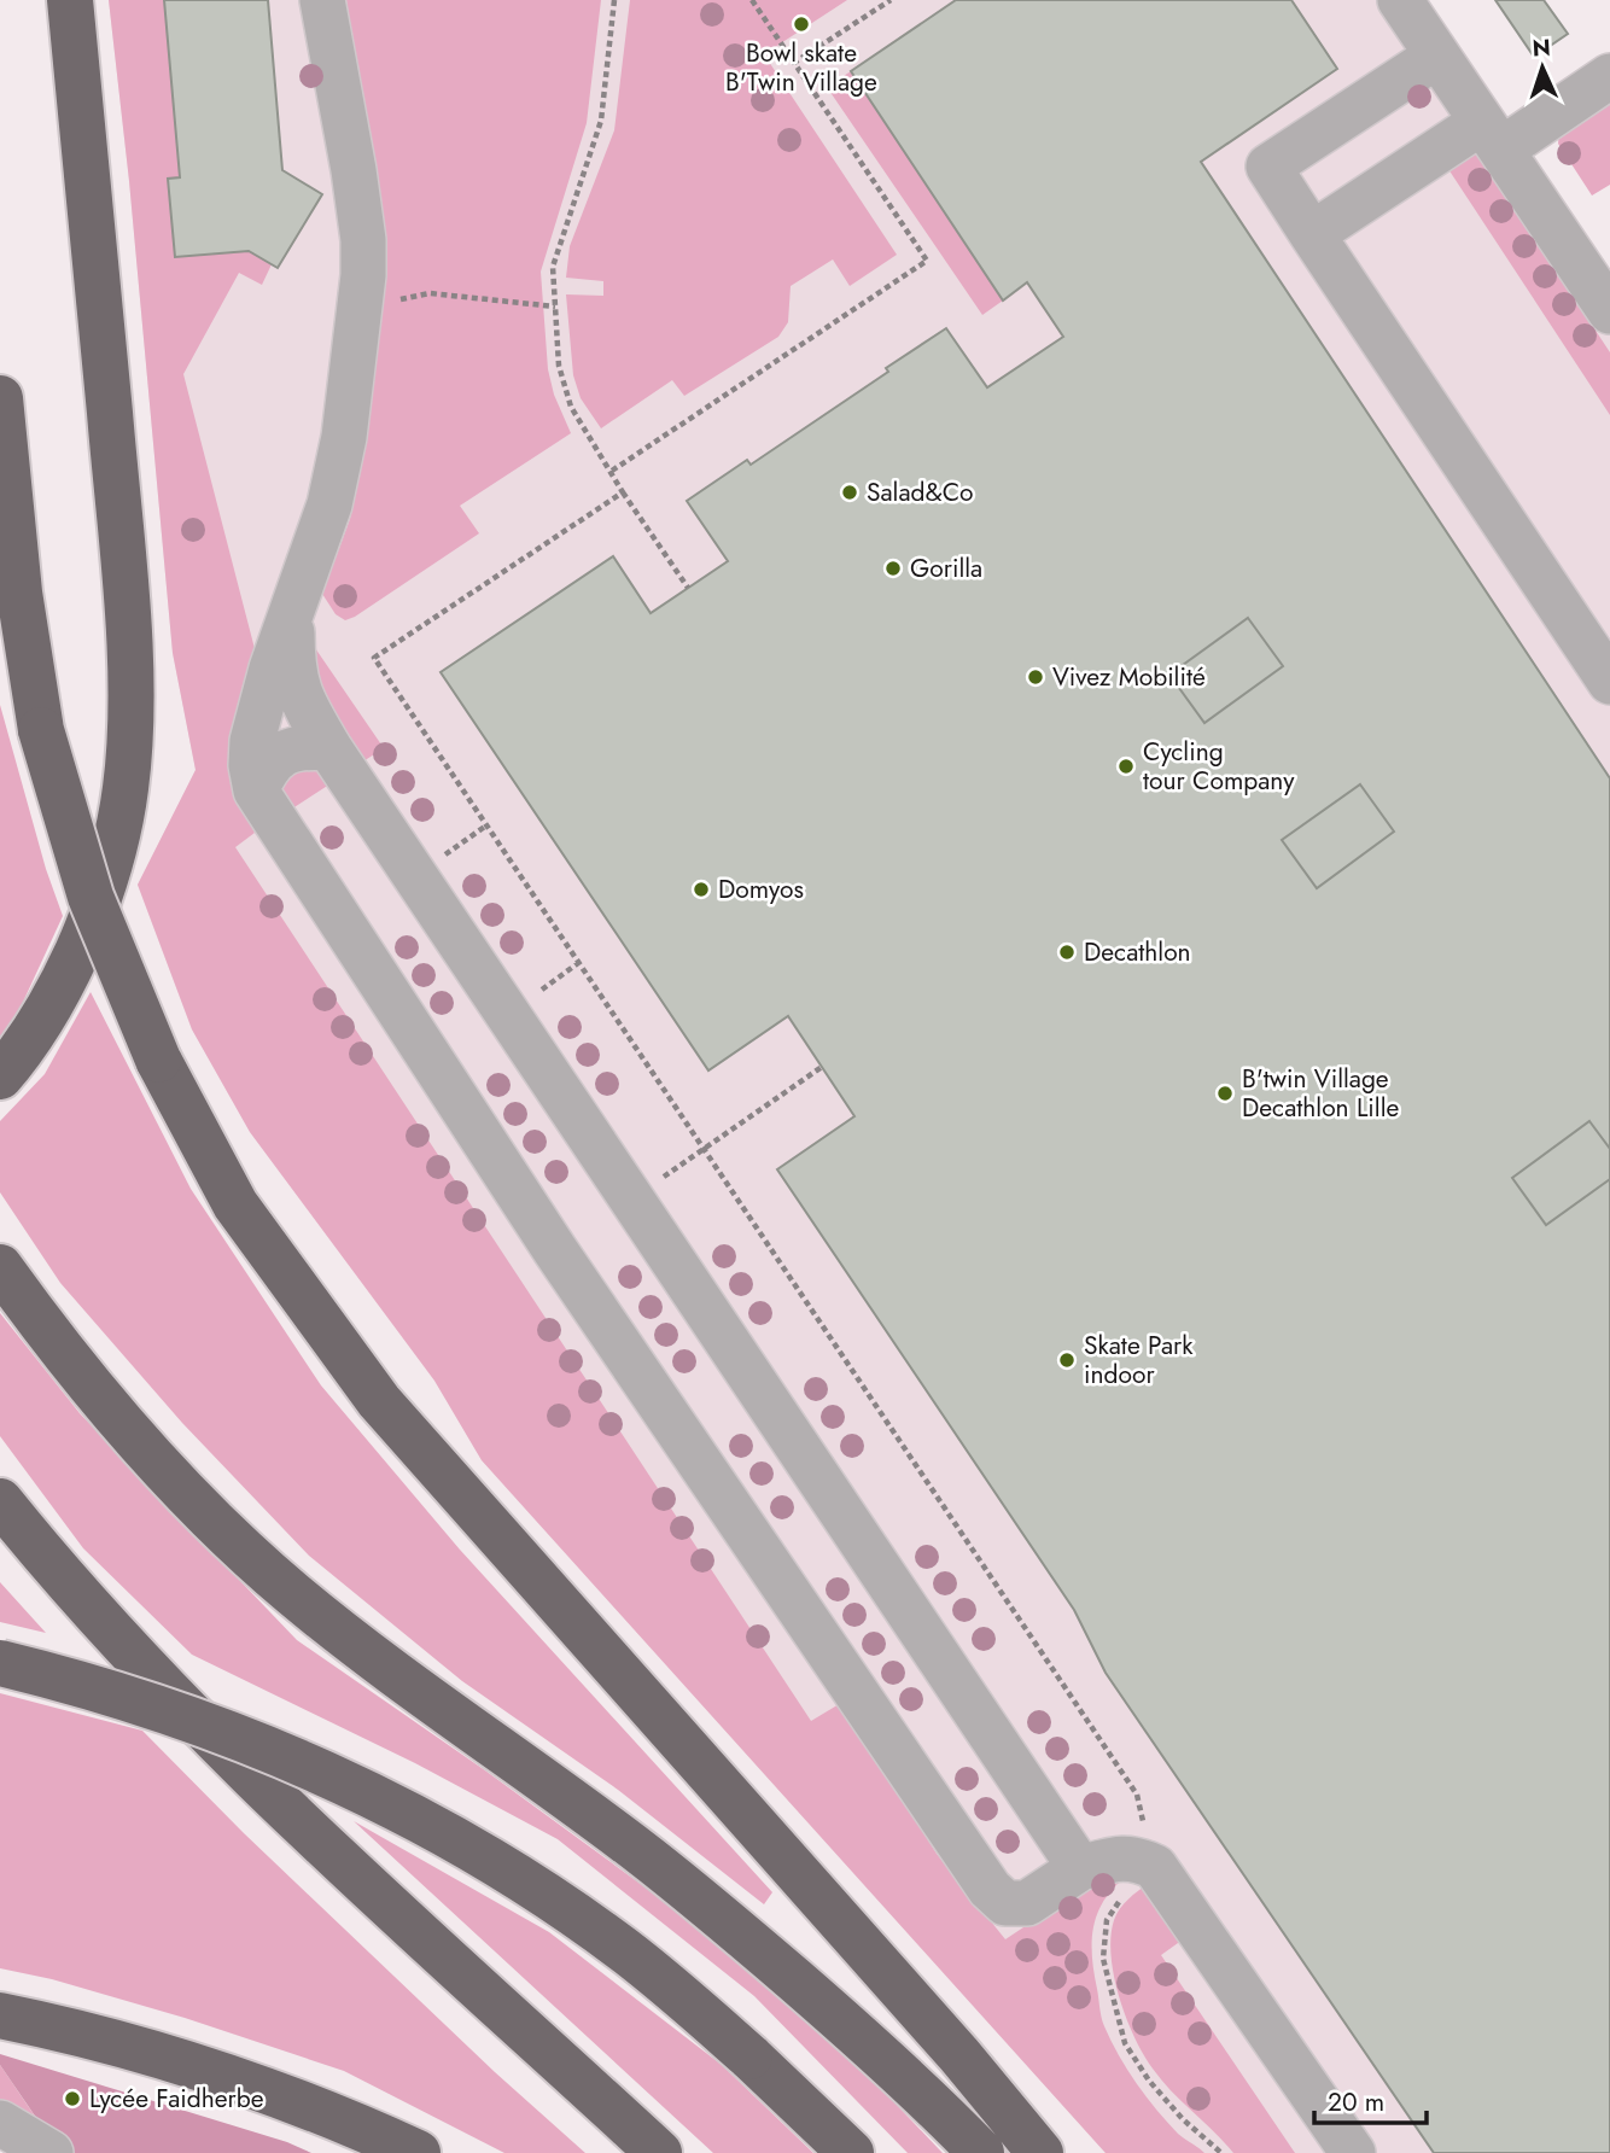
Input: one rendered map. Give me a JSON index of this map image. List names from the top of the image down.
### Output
{
  "places": [
    "Bowl skate B'Twin Village",
    "Salad&Co",
    "Gorilla",
    "Vivez Mobilité",
    "Cycling tour Company",
    "Domyos",
    "Decathlon",
    "B'twin Village Decathlon Lille",
    "Skate Park indoor",
    "Lycée Faidherbe"
  ],
  "scale_bar": "20 m",
  "north": "top"
}
